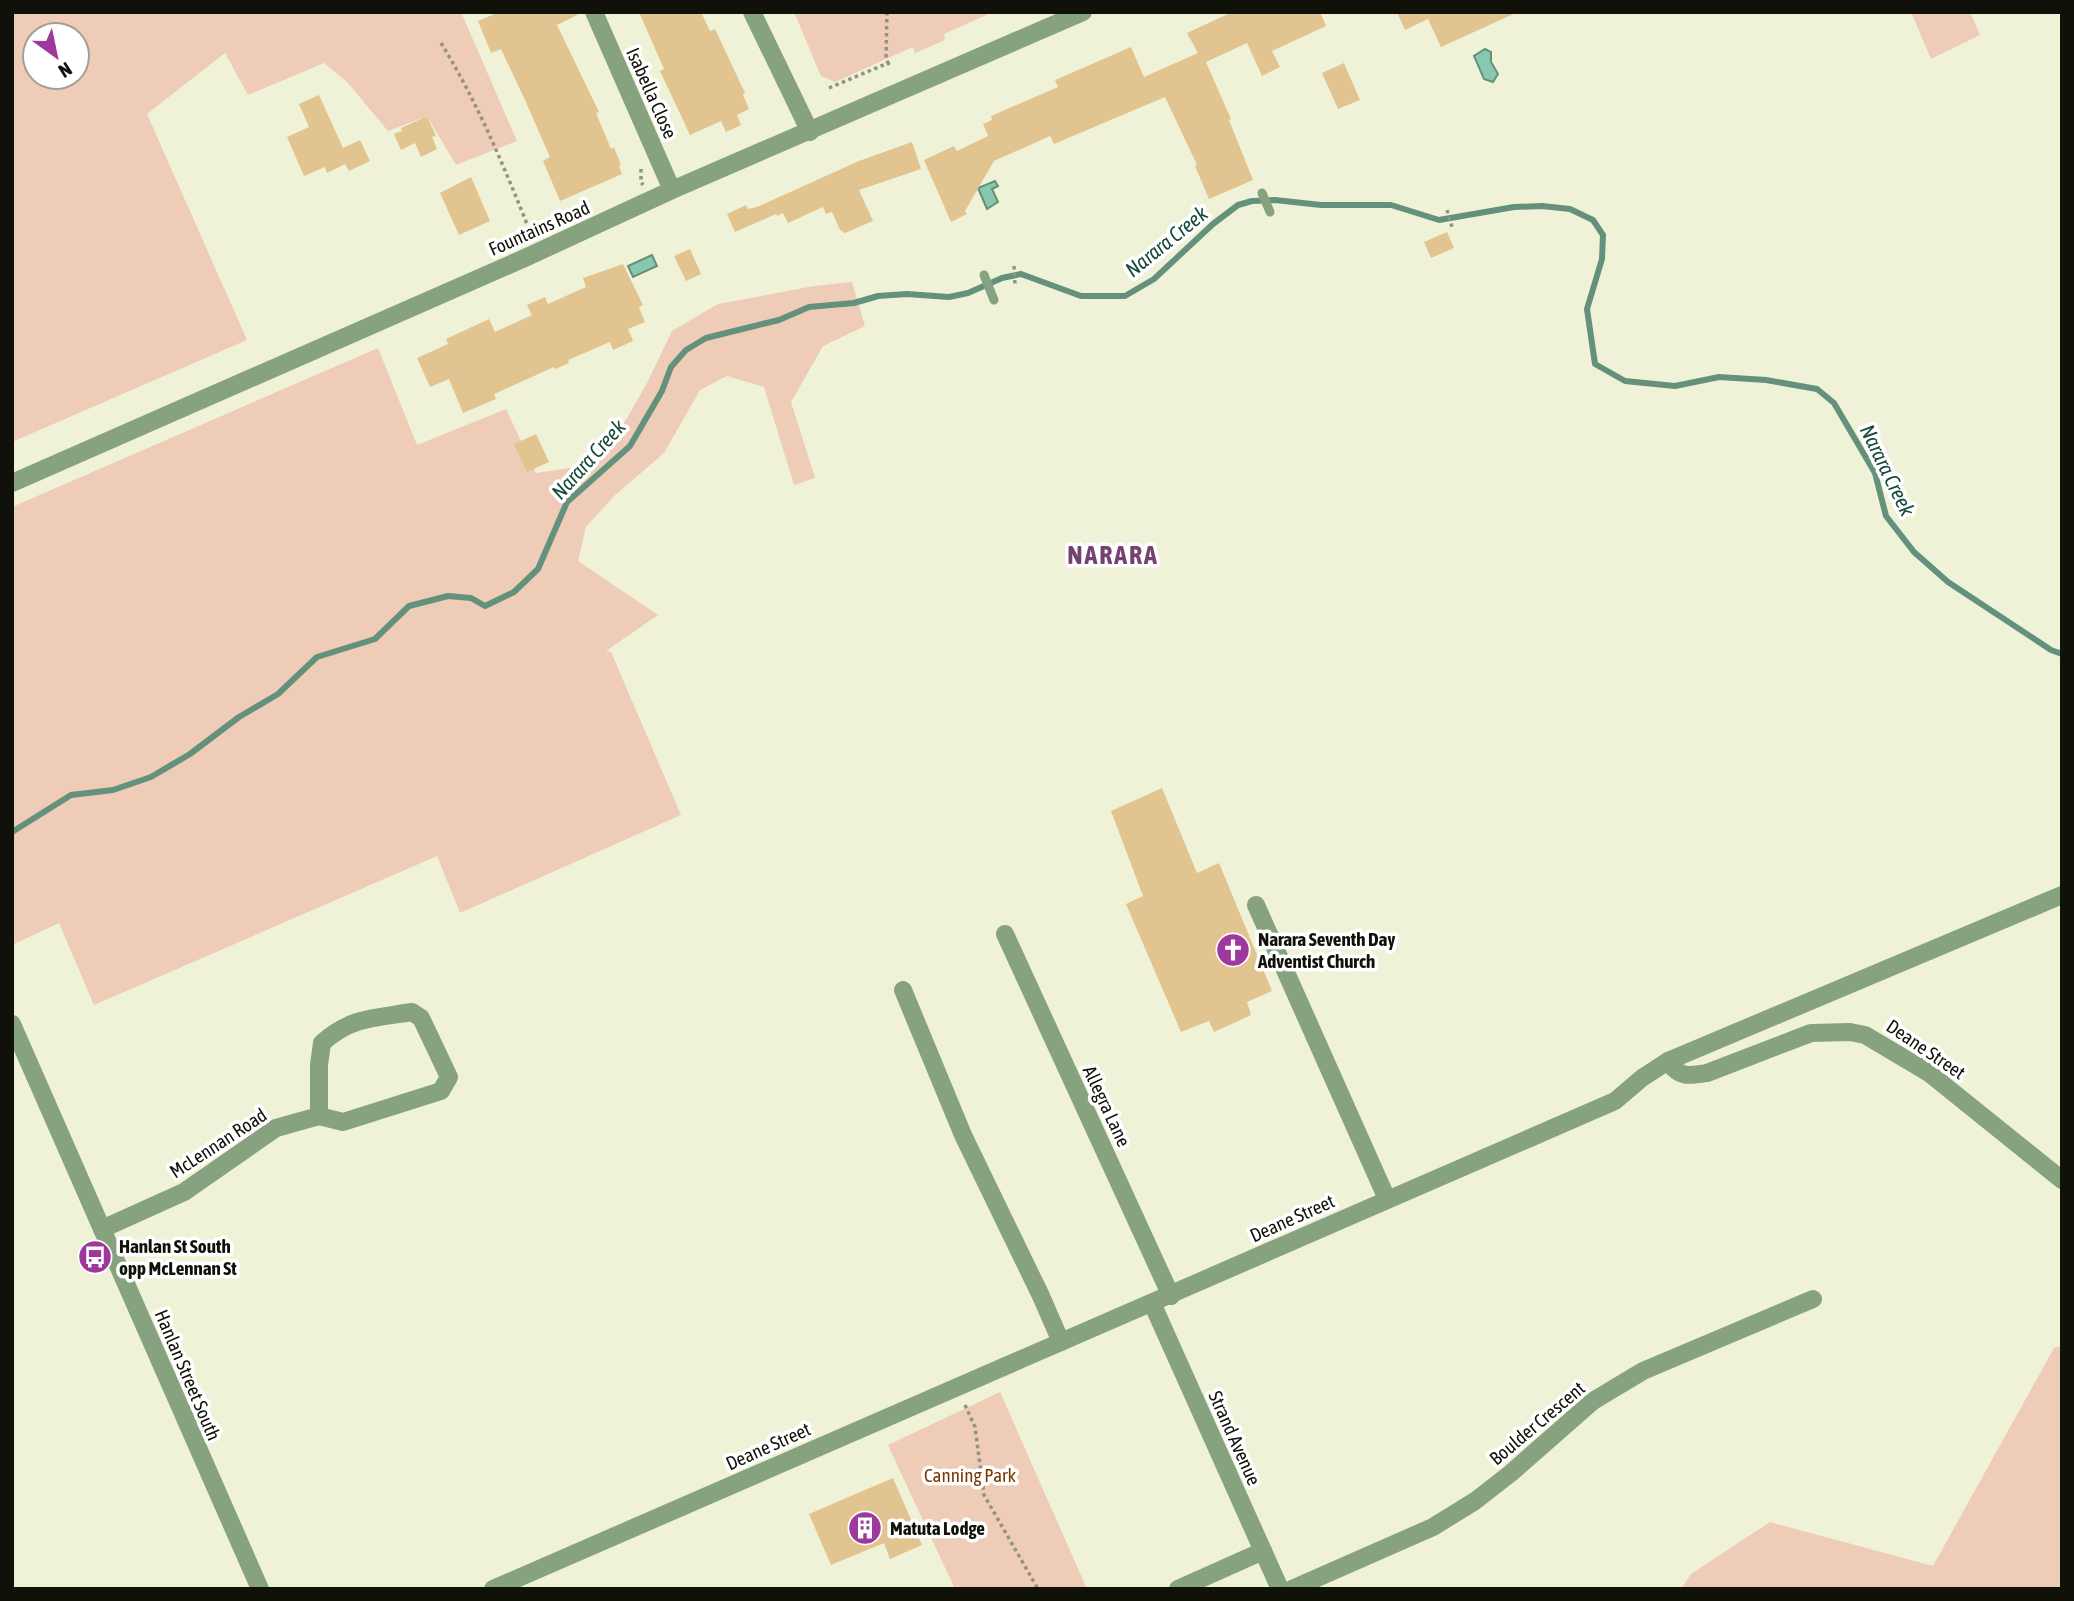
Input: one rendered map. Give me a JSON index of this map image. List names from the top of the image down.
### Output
{
  "streets": {
    "street": [
      "Isabella Close",
      "Fountains Road",
      "Deane Street",
      "Allegra Lane",
      "McLennan Road",
      "Hanlan Street South",
      "Boulder Crescent",
      "Strand Avenue"
    ]
  },
  "crossings": [
    ["Isabella Close", "Fountains Road"],
    ["Deane Street", "Allegra Lane"],
    ["Deane Street", "Strand Avenue"],
    ["McLennan Road", "Hanlan Street South"]
  ],
  "districts": ["NARARA"],
  "water": ["Narara Creek"],
  "parks": ["Canning Park"],
  "places": {
    "church": ["Narara Seventh Day Adventist Church"],
    "bus stop": ["Hanlan St South opp McLennan St"],
    "building": ["Matuta Lodge"]
  },
  "north": "bottom right"
}
